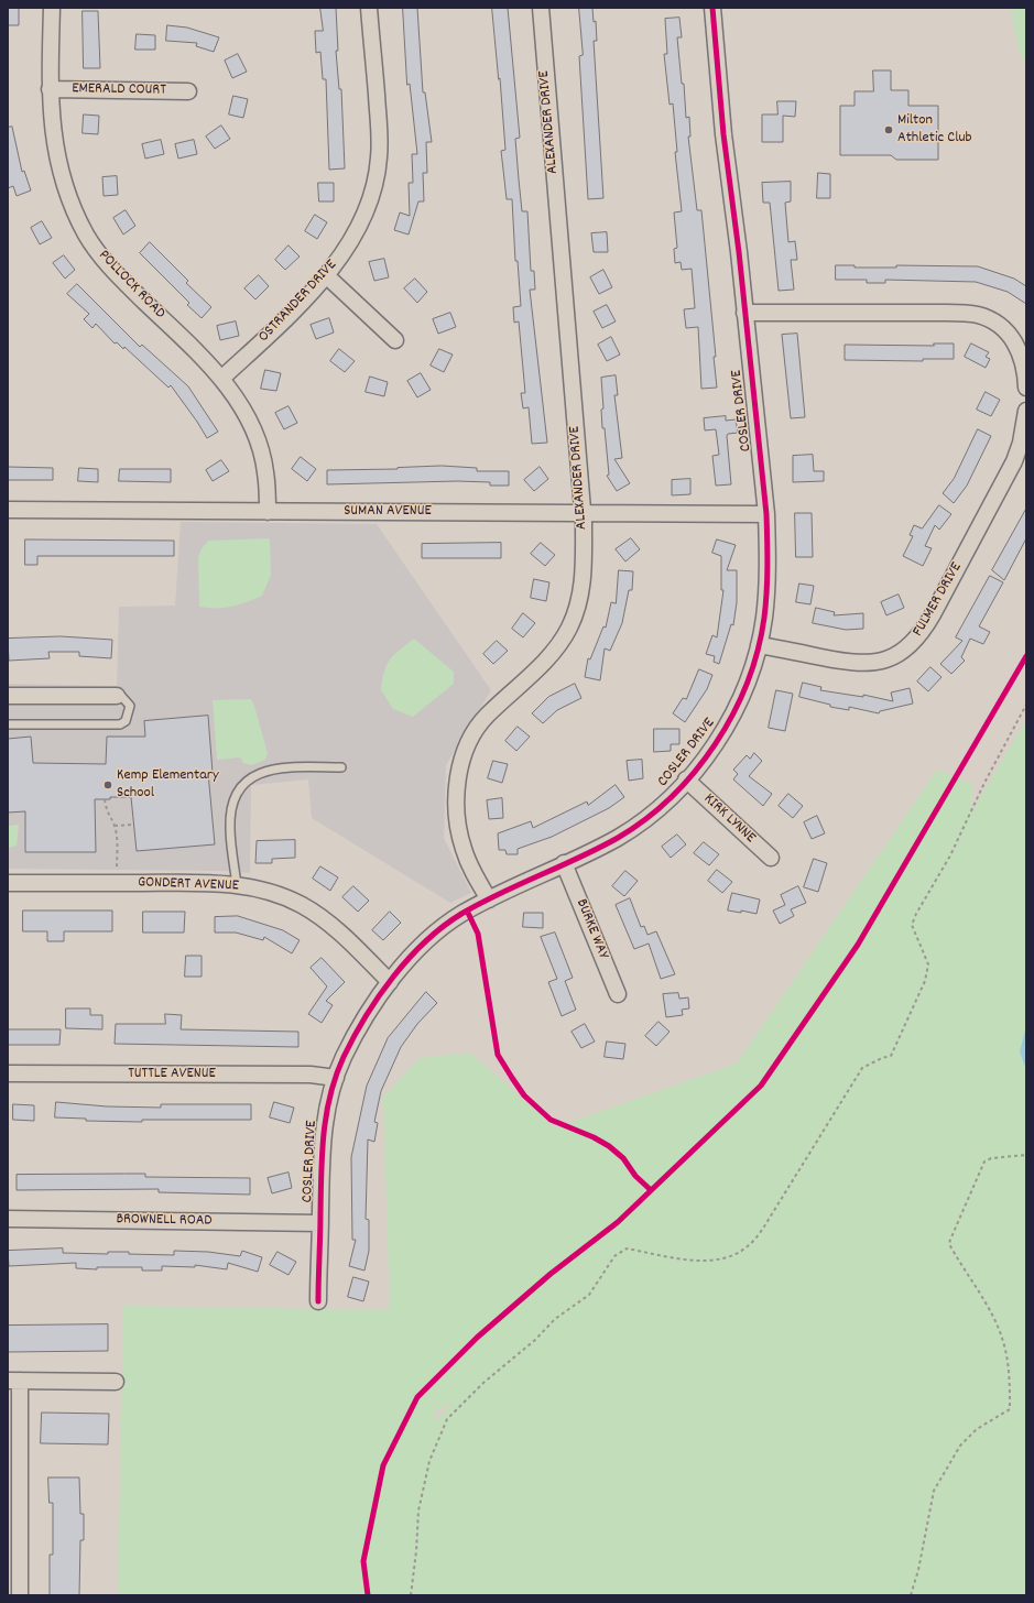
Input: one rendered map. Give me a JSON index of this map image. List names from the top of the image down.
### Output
{
  "streets": {
    "street": [
      "EMERALD COURT",
      "ALEXANDER DRIVE",
      "POLLOCK ROAD",
      "OSTRANDER DRIVE",
      "COSLER DRIVE",
      "SUMAN AVENUE",
      "FULMER DRIVE",
      "KIRK LYNNE",
      "GONDERT AVENUE",
      "BURKE WAY",
      "TUTTLE AVENUE",
      "BROWNELL ROAD"
    ]
  },
  "crossings": [
    ["EMERALD COURT", "POLLOCK ROAD"],
    ["ALEXANDER DRIVE", "COSLER DRIVE"],
    ["ALEXANDER DRIVE", "SUMAN AVENUE"],
    ["POLLOCK ROAD", "OSTRANDER DRIVE"],
    ["POLLOCK ROAD", "SUMAN AVENUE"],
    ["COSLER DRIVE", "SUMAN AVENUE"],
    ["COSLER DRIVE", "FULMER DRIVE"],
    ["COSLER DRIVE", "KIRK LYNNE"],
    ["COSLER DRIVE", "GONDERT AVENUE"],
    ["COSLER DRIVE", "BURKE WAY"],
    ["COSLER DRIVE", "TUTTLE AVENUE"],
    ["COSLER DRIVE", "BROWNELL ROAD"]
  ],
  "places": ["Milton Athletic Club", "Kemp Elementary School"]
}
